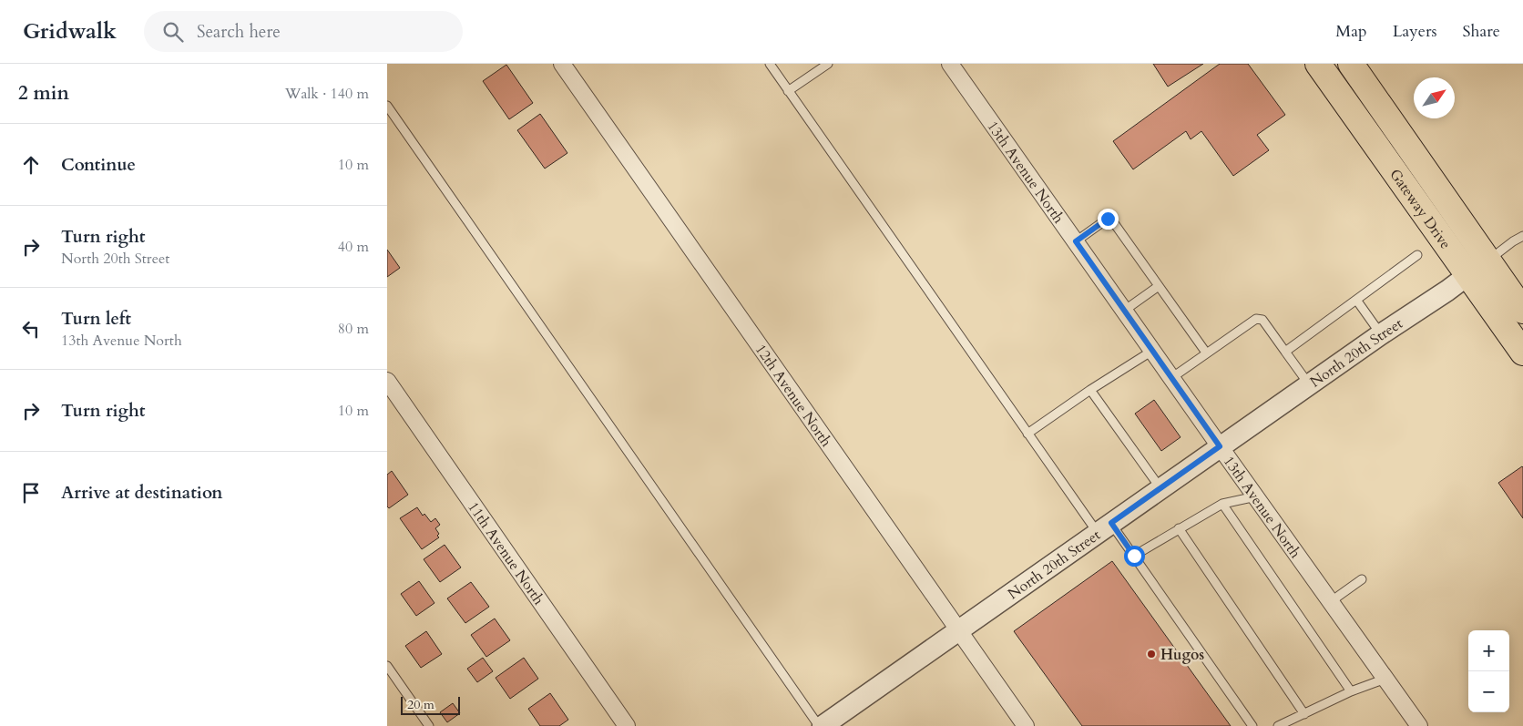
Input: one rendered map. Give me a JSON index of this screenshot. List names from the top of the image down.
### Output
{
  "streets": {
    "highway": ["Gateway Drive"],
    "street": [
      "13th Avenue North",
      "North 20th Street",
      "12th Avenue North",
      "11th Avenue North"
    ]
  },
  "crossings": [
    ["13th Avenue North", "North 20th Street"],
    ["Gateway Drive", "North 20th Street"],
    ["North 20th Street", "12th Avenue North"]
  ],
  "places": ["Hugos"],
  "scale_bar": "20 m",
  "north": "top right",
  "page": {
    "header": "Gridwalk",
    "search": "Search here",
    "nav": ["Map", "Layers", "Share"],
    "heading": ["2 min", "Walk · 140 m"],
    "list": [
      ["Continue", "10 m"],
      ["Turn right", "North 20th Street", "40 m"],
      ["Turn left", "13th Avenue North", "80 m"],
      ["Turn right", "10 m"],
      "Arrive at destination"
    ],
    "map_buttons": ["+", "−"],
    "scale": "20 m"
  }
}
